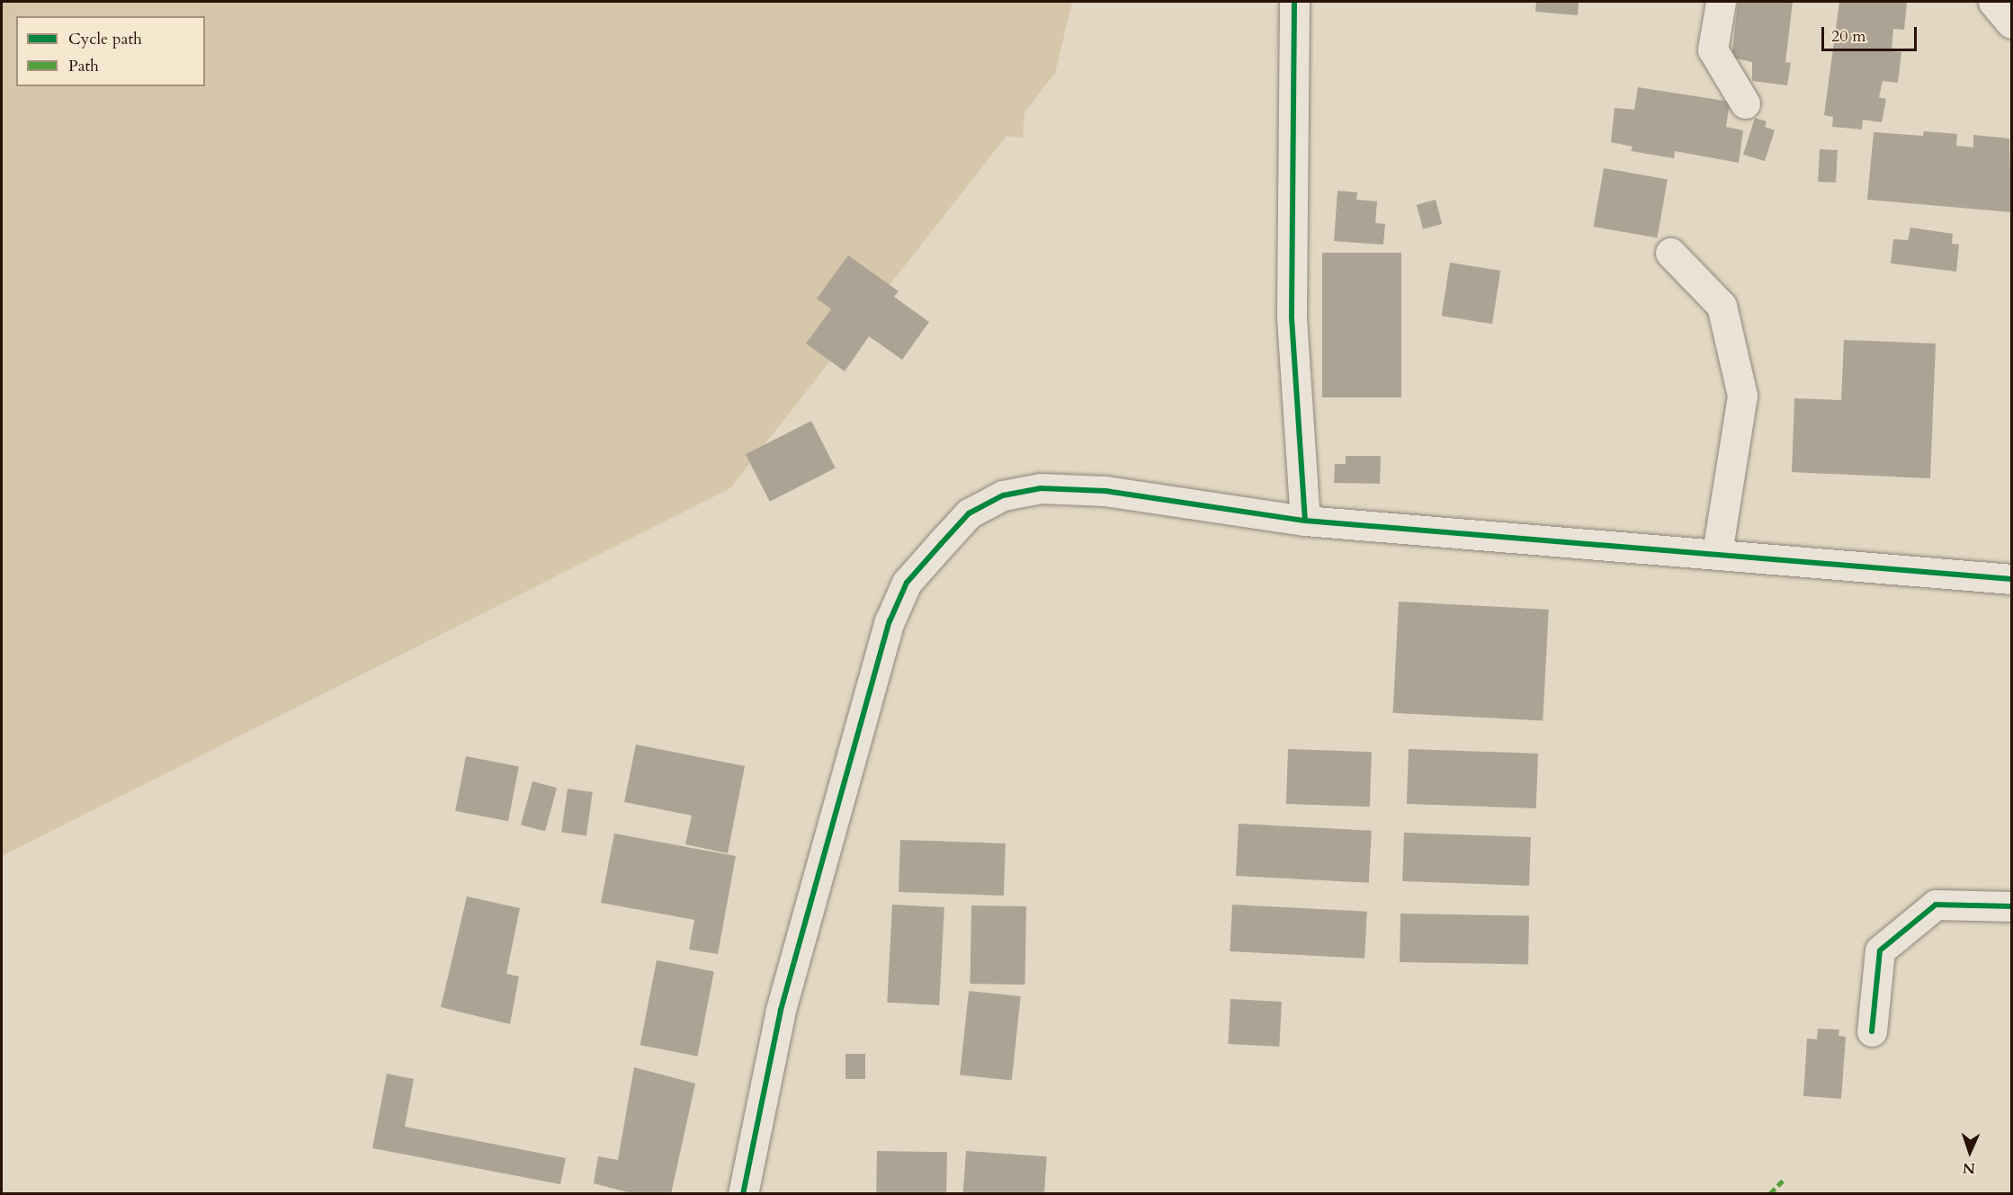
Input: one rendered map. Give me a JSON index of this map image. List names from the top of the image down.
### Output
{
  "legend": ["Cycle path", "Path"],
  "scale_bar": "20 m",
  "north": "bottom"
}
